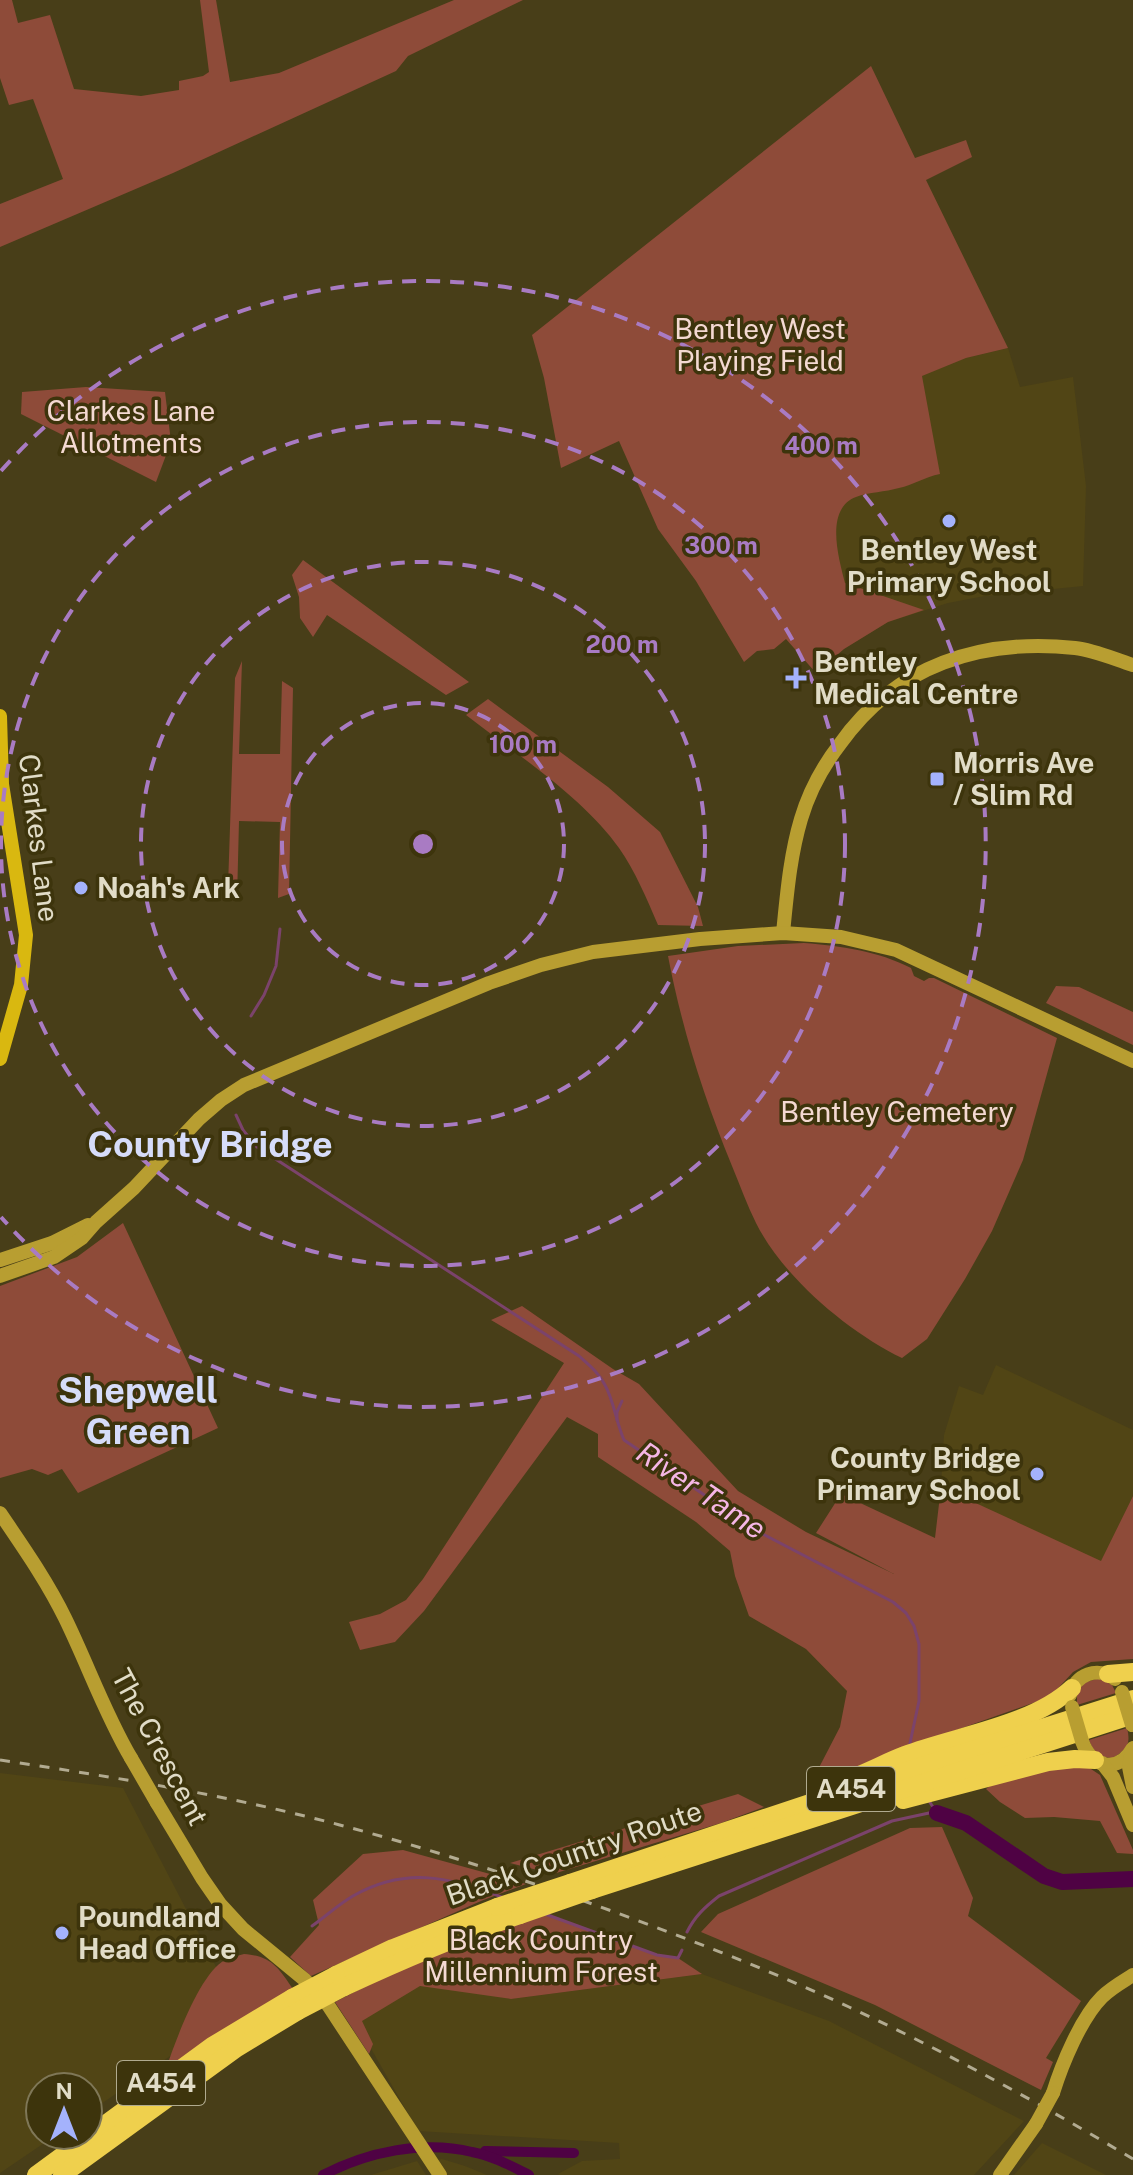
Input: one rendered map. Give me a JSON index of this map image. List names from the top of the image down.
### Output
{
  "streets": {
    "highway": ["A454", "Black Country Route"],
    "main road": ["Clarkes Lane"],
    "street": ["The Crescent"]
  },
  "districts": ["County Bridge", "Shepwell Green"],
  "water": ["River Tame"],
  "parks": [
    "Bentley West Playing Field",
    "Clarkes Lane Allotments",
    "Bentley Cemetery",
    "Black Country Millennium Forest"
  ],
  "places": {
    "other": [
      "Bentley West Primary School",
      "Noah's Ark",
      "County Bridge Primary School",
      "Poundland Head Office"
    ],
    "health": ["Bentley Medical Centre"],
    "transit": ["Morris Ave / Slim Rd"]
  },
  "north": "top",
  "rings": [
    "400 m",
    "300 m",
    "200 m",
    "100 m"
  ]
}
